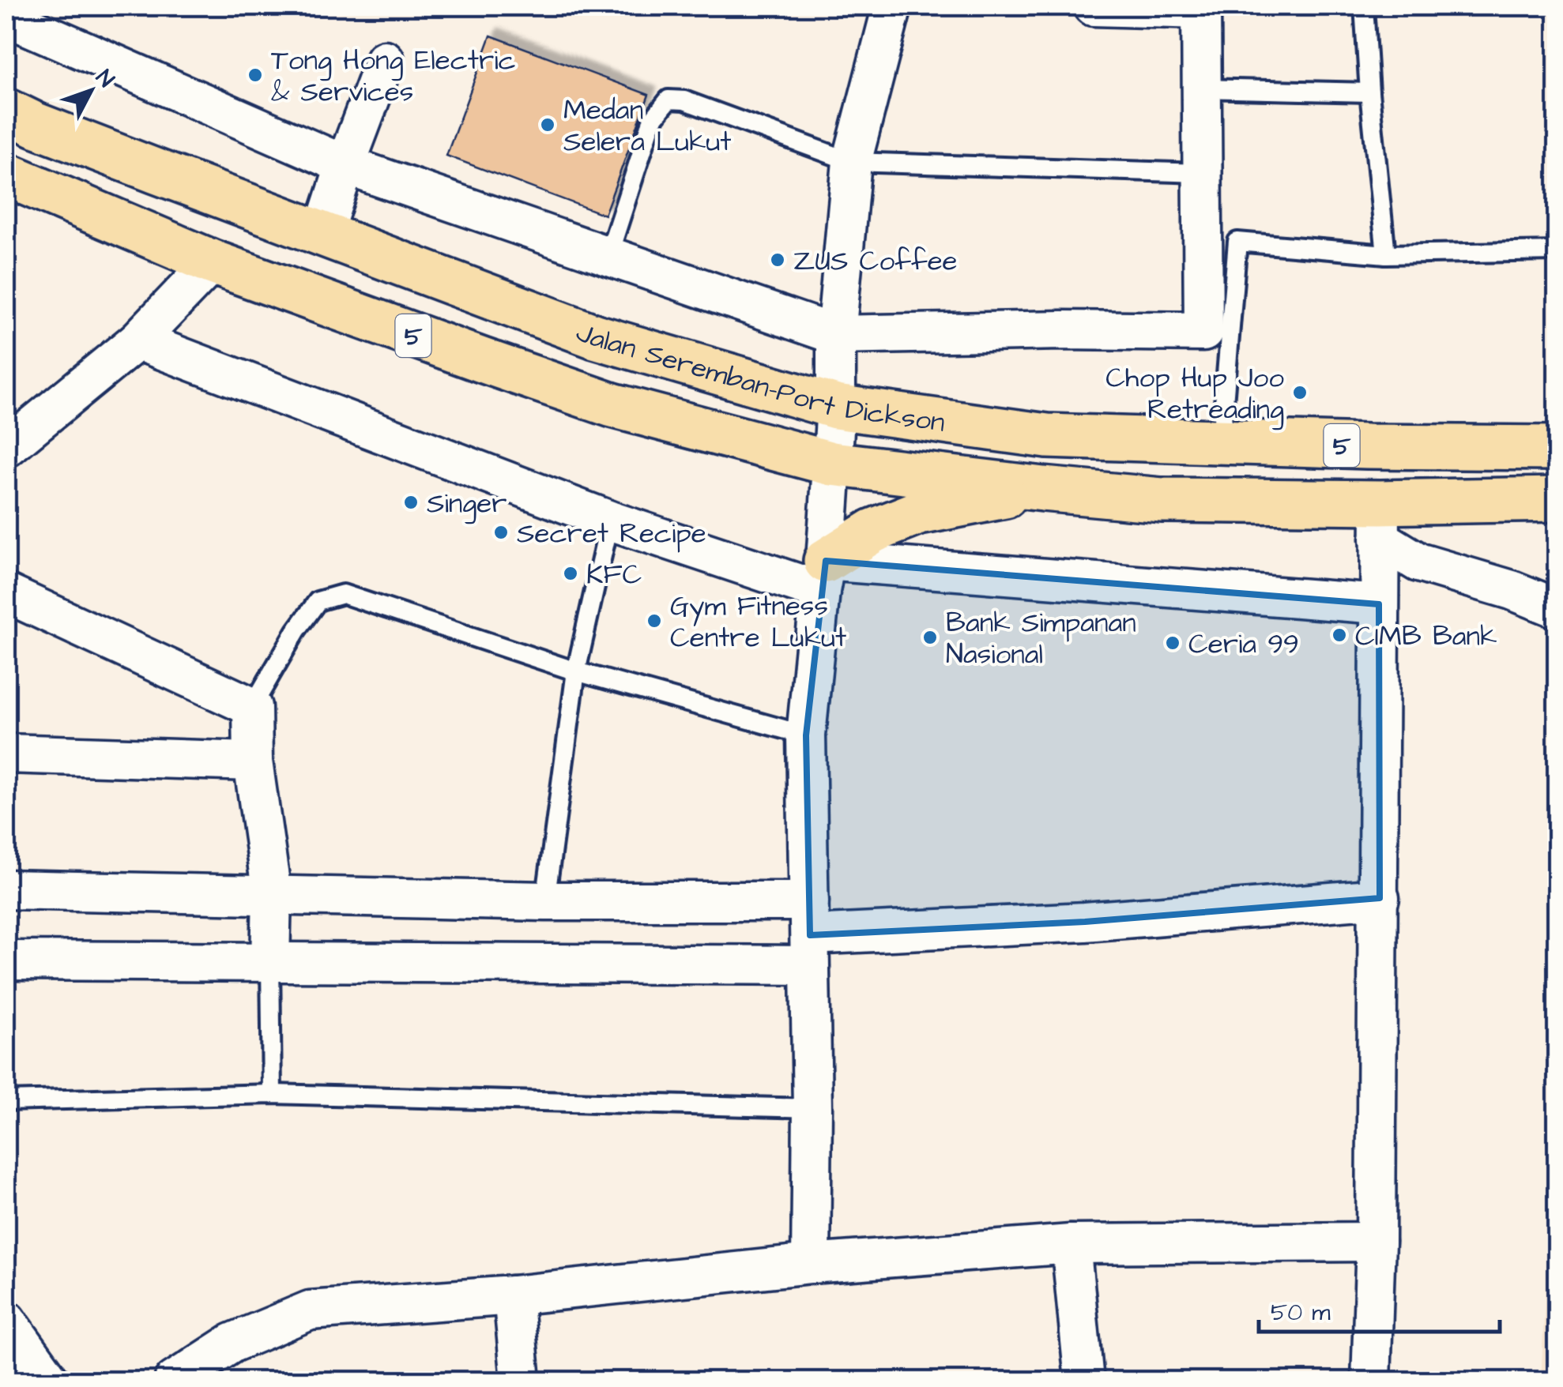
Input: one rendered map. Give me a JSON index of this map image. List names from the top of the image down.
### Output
{
  "streets": {
    "highway": ["5", "Jalan Seremban-Port Dickson"]
  },
  "places": [
    "Tong Hong Electric & Services",
    "Medan Selera Lukut",
    "ZUS Coffee",
    "Chop Hup Joo Retreading",
    "Singer",
    "Secret Recipe",
    "KFC",
    "Gym Fitness Centre Lukut",
    "CIMB Bank",
    "Bank Simpanan Nasional",
    "Ceria 99"
  ],
  "scale_bar": "50 m",
  "north": "top right"
}
